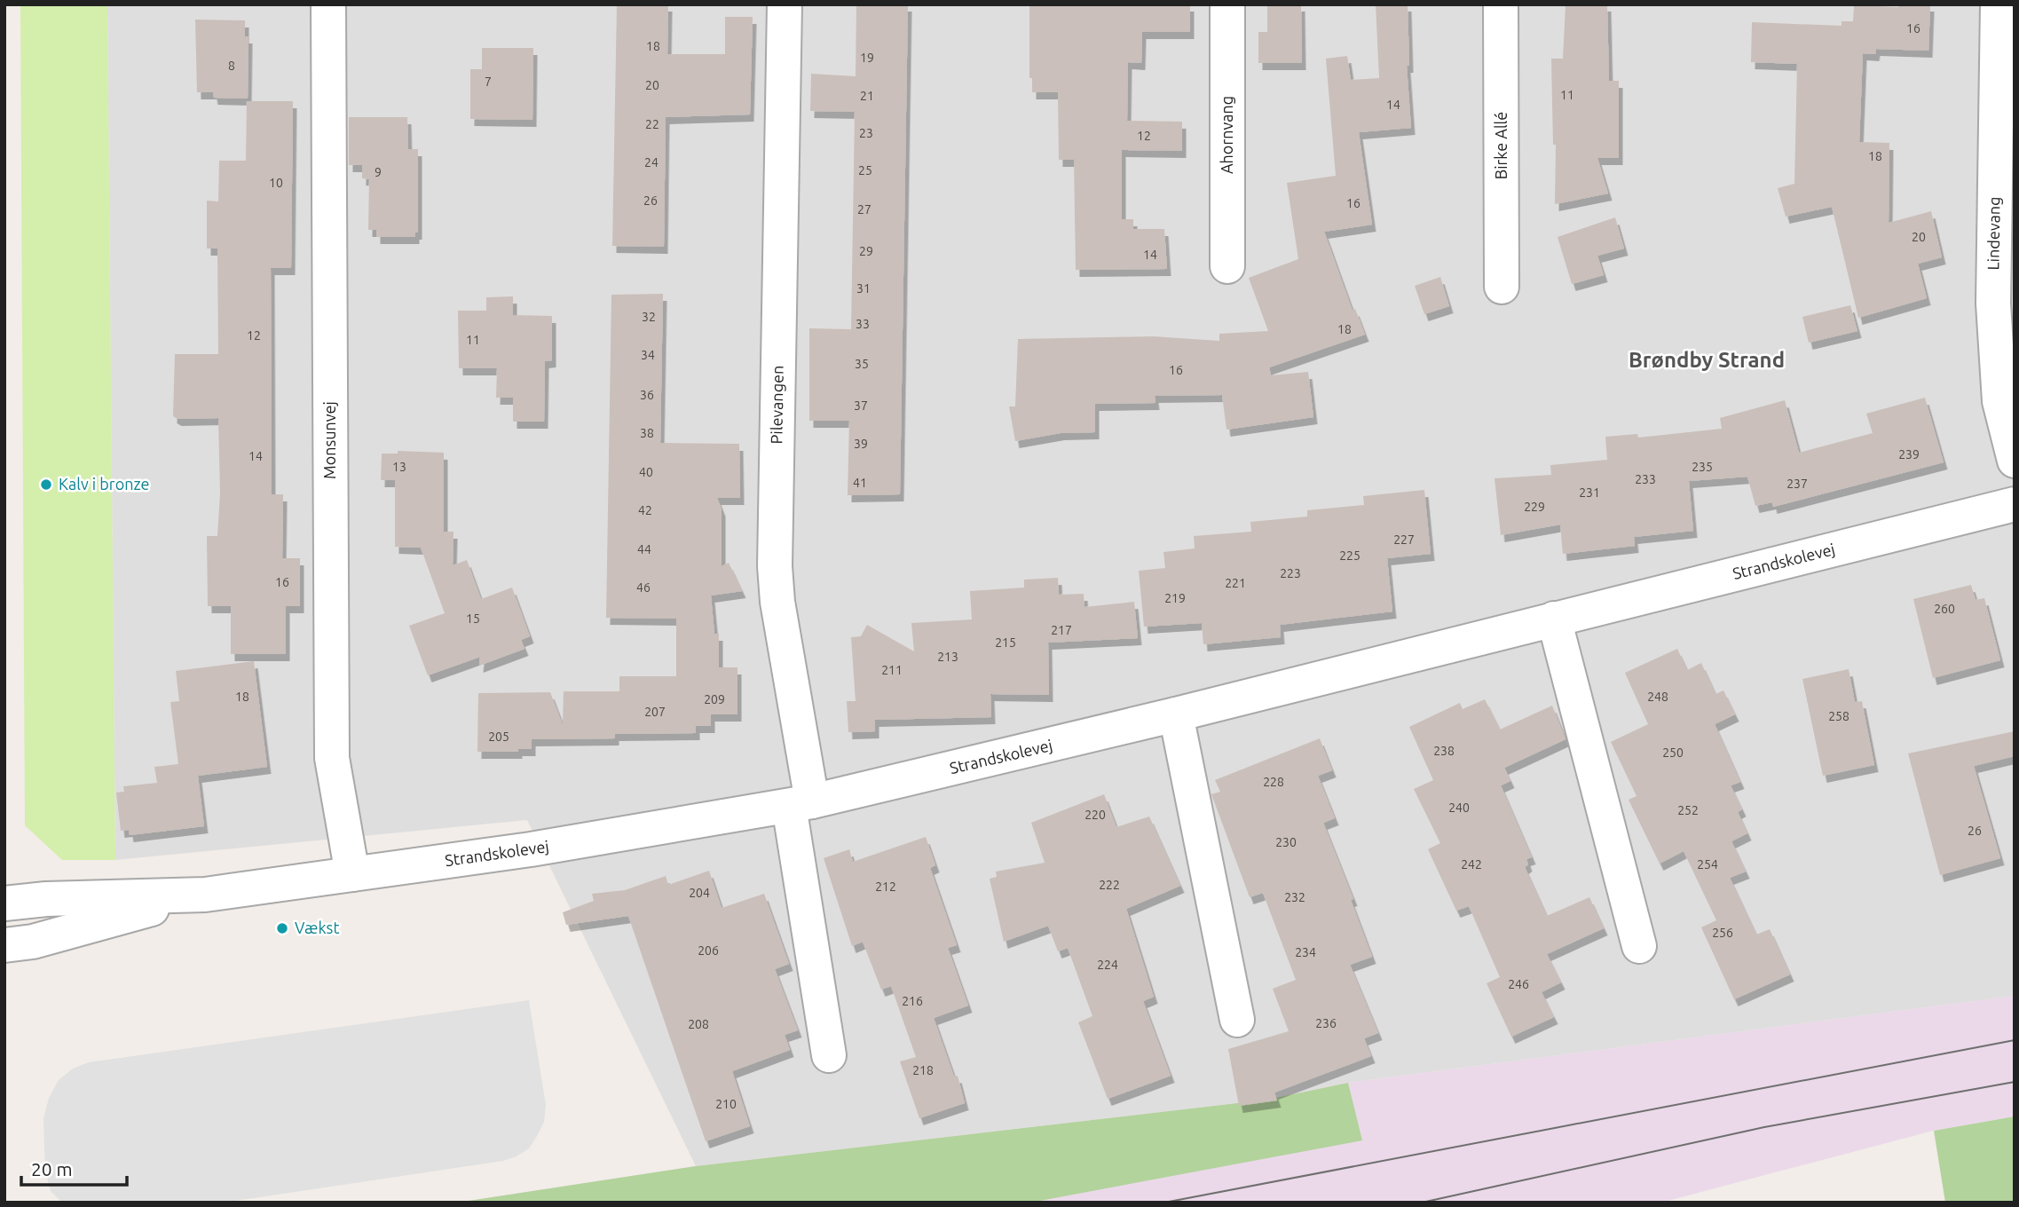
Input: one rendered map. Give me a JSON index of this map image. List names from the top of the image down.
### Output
{
  "streets": {
    "street": [
      "Ahornvang",
      "Birke Allé",
      "Lindevang",
      "Pilevangen",
      "Monsunvej",
      "Strandskolevej"
    ]
  },
  "crossings": [
    ["Pilevangen", "Strandskolevej"],
    ["Monsunvej", "Strandskolevej"]
  ],
  "districts": ["Brøndby Strand"],
  "places": ["Kalv i bronze", "Vækst"],
  "house_numbers": [
    "16",
    "18",
    "19",
    "8",
    "7",
    "20",
    "11",
    "21",
    "14",
    "22",
    "23",
    "12",
    "18",
    "24",
    "25",
    "9",
    "10",
    "26",
    "16",
    "27",
    "20",
    "29",
    "14",
    "31",
    "32",
    "33",
    "18",
    "12",
    "11",
    "34",
    "35",
    "16",
    "36",
    "37",
    "38",
    "39",
    "239",
    "14",
    "13",
    "235",
    "40",
    "233",
    "41",
    "237",
    "231",
    "229",
    "42",
    "227",
    "44",
    "225",
    "223",
    "16",
    "221",
    "46",
    "219",
    "260",
    "15",
    "217",
    "215",
    "213",
    "211",
    "18",
    "248",
    "209",
    "207",
    "258",
    "205",
    "238",
    "250",
    "228",
    "240",
    "252",
    "220",
    "26",
    "230",
    "242",
    "254",
    "222",
    "212",
    "204",
    "232",
    "256",
    "206",
    "234",
    "224",
    "246",
    "216",
    "236",
    "208",
    "218",
    "210"
  ],
  "scale_bar": "20 m"
}
